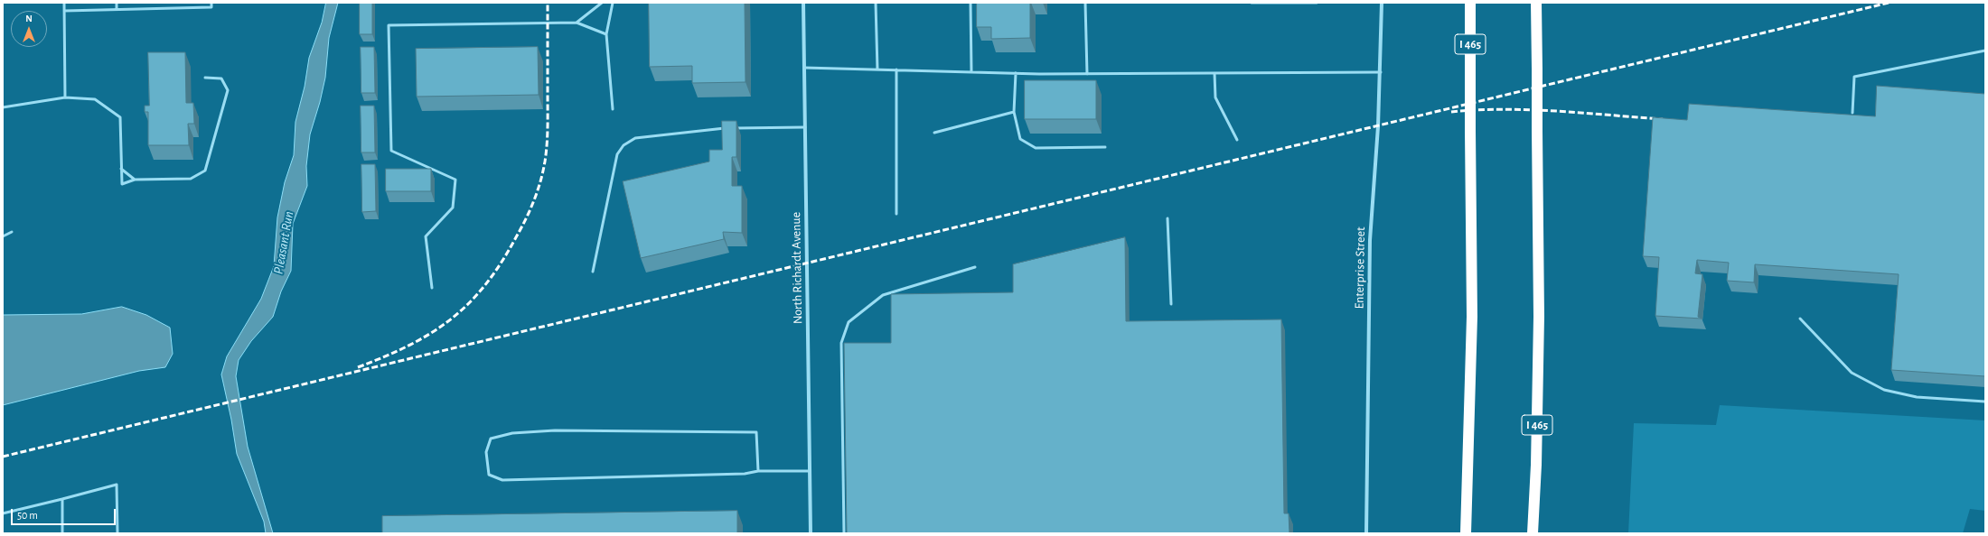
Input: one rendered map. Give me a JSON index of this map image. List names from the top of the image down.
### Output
{
  "streets": {
    "highway": ["I 465"],
    "street": ["North Richardt Avenue", "Enterprise Street"]
  },
  "water": ["Pleasant Run"],
  "scale_bar": "50 m",
  "north": "top"
}
